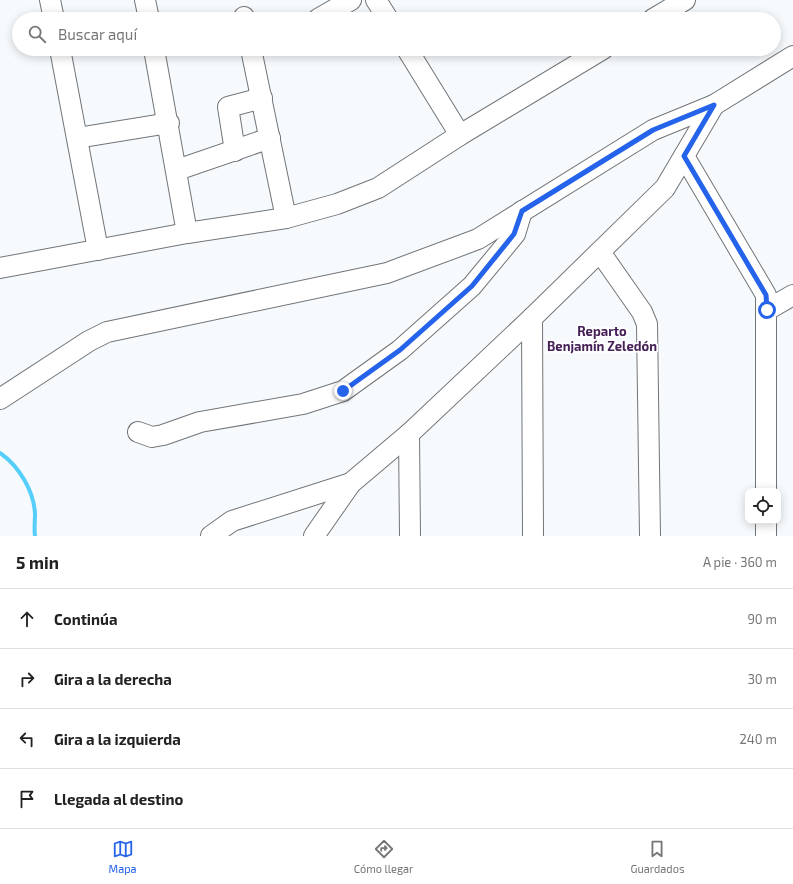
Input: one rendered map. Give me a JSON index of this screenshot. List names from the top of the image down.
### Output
{
  "districts": ["Reparto Benjamín Zeledón"],
  "page": {
    "search": "Buscar aquí",
    "heading": ["5 min", "A pie · 360 m"],
    "list": [
      ["Continúa", "90 m"],
      ["Gira a la derecha", "30 m"],
      ["Gira a la izquierda", "240 m"],
      "Llegada al destino"
    ],
    "nav": ["Mapa", "Cómo llegar", "Guardados"]
  }
}
